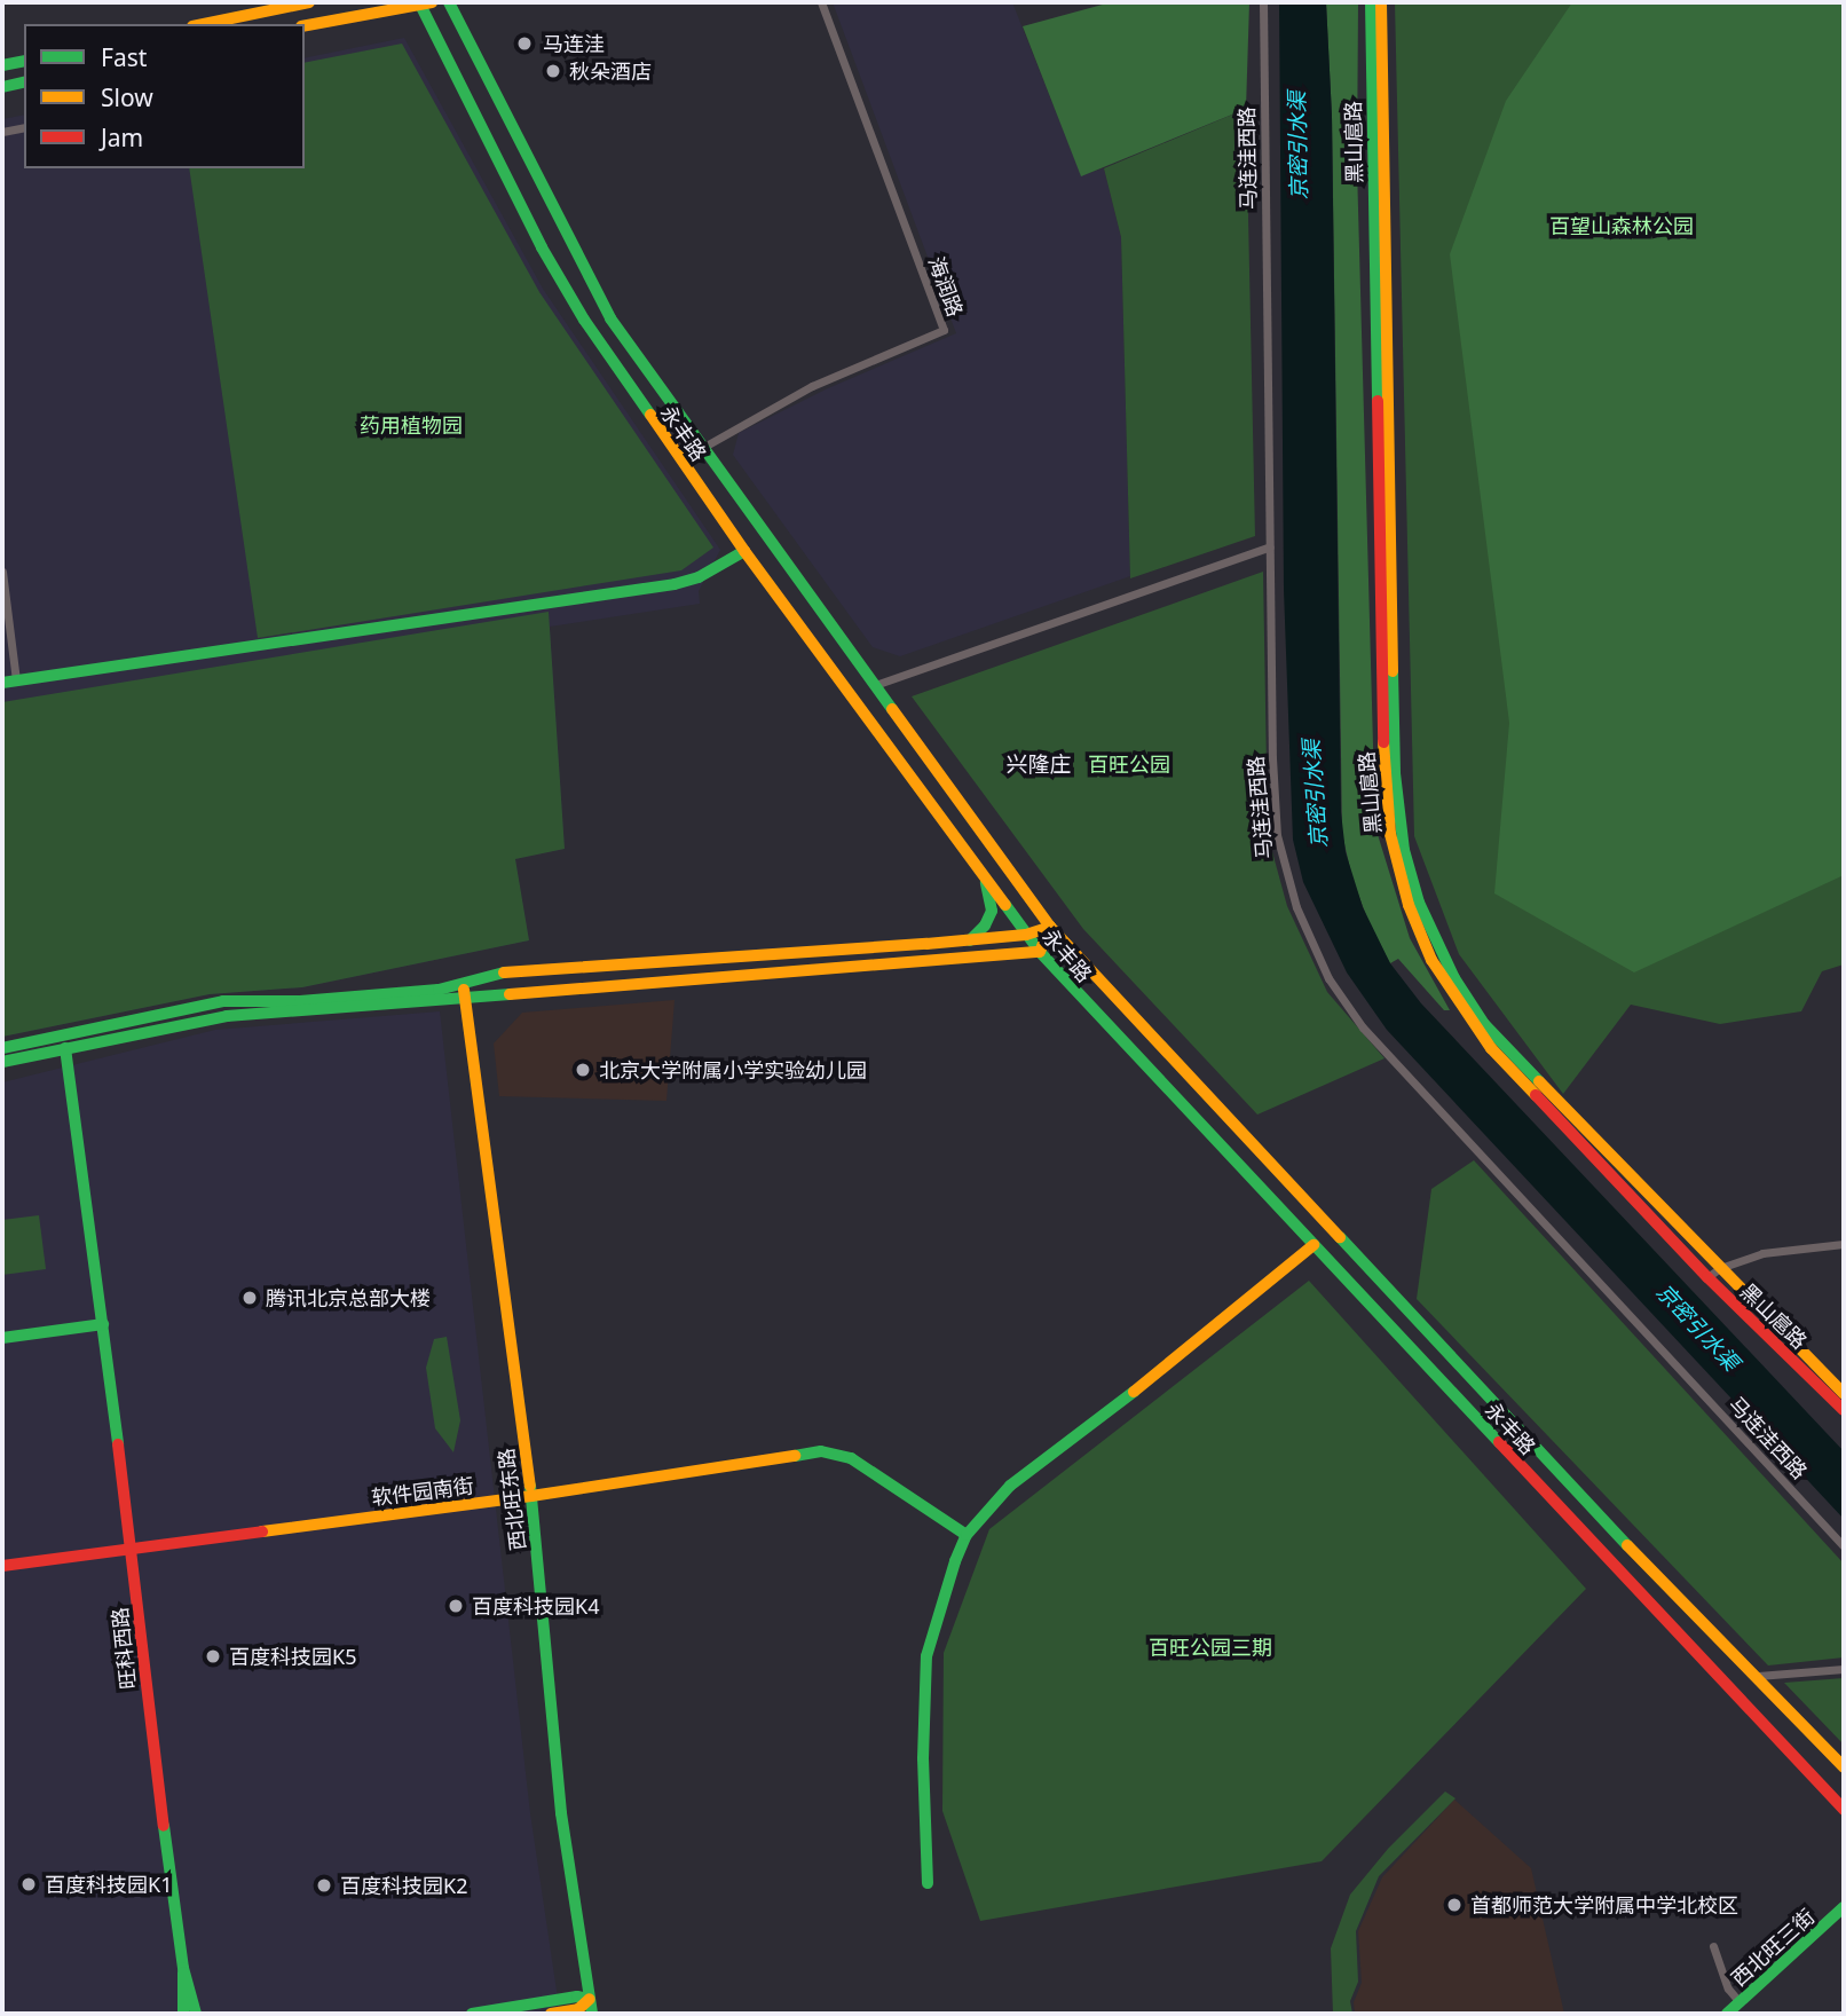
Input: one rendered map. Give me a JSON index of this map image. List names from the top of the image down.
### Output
{
  "streets": {
    "main road": [
      "黑山扈路",
      "永丰路",
      "软件园南街",
      "西北旺东路",
      "旺科西路",
      "西北旺三街"
    ],
    "street": ["马连洼西路", "海润路"]
  },
  "crossings": [
    ["海润路", "永丰路"],
    ["软件园南街", "西北旺东路"],
    ["软件园南街", "旺科西路"]
  ],
  "districts": ["兴隆庄"],
  "water": ["京密引水渠"],
  "parks": [
    "百望山森林公园",
    "药用植物园",
    "百旺公园",
    "百旺公园三期"
  ],
  "places": [
    "马连洼",
    "秋朵酒店",
    "北京大学附属小学实验幼儿园",
    "腾讯北京总部大楼",
    "百度科技园K4",
    "百度科技园K5",
    "百度科技园K1",
    "百度科技园K2",
    "首都师范大学附属中学北校区"
  ],
  "legend": ["Fast", "Slow", "Jam"]
}
